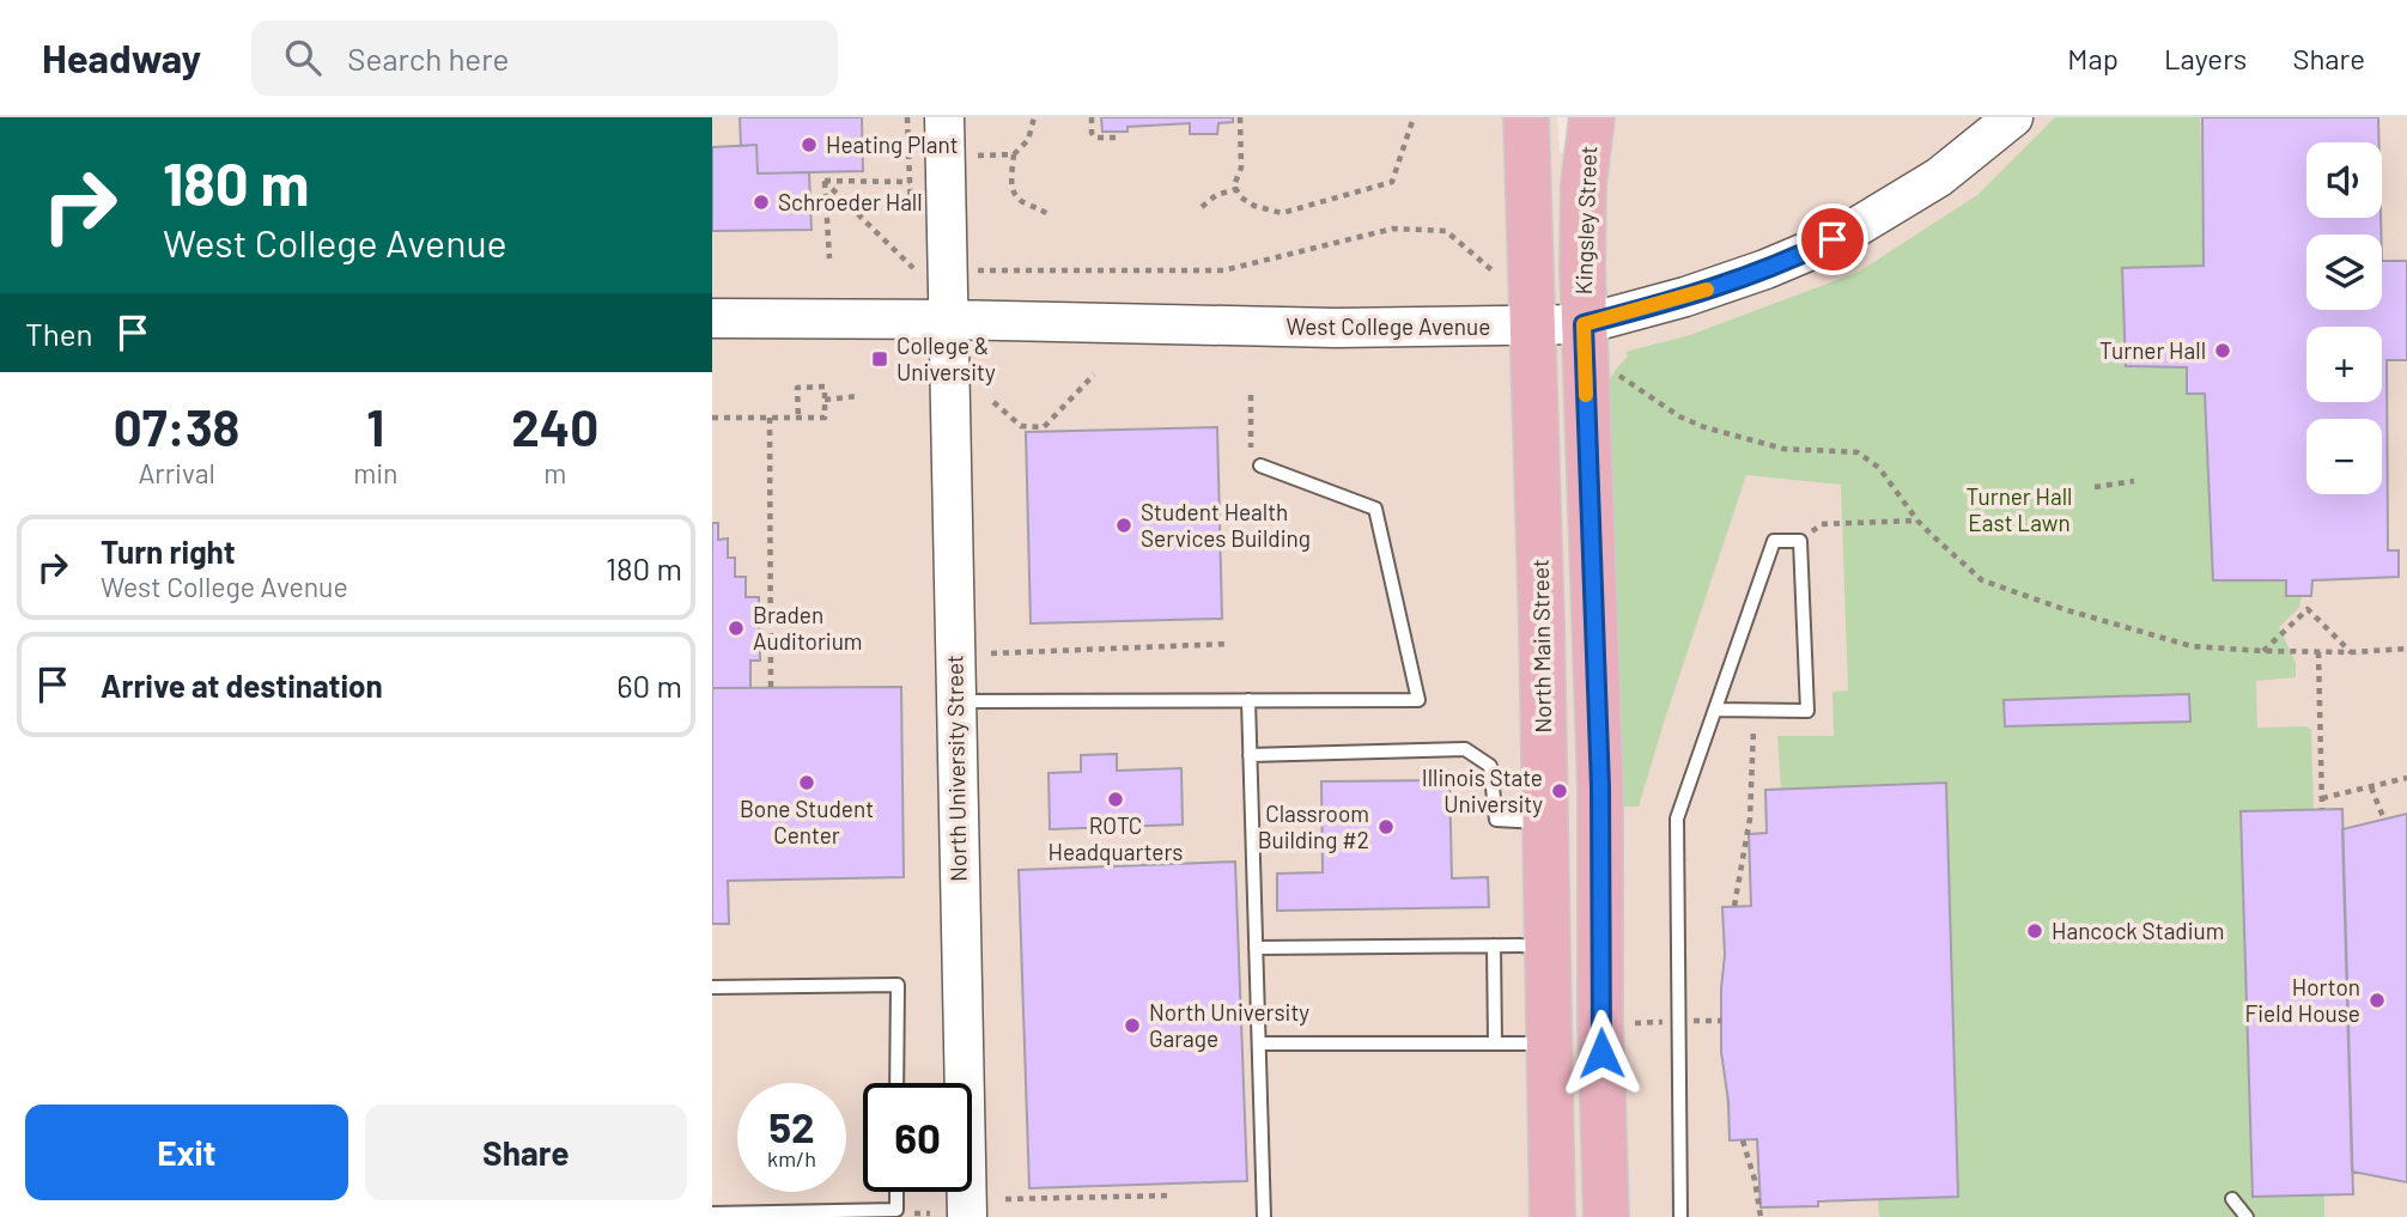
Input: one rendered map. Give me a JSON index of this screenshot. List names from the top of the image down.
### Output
{
  "streets": {
    "main road": [
      "Kingsley Street",
      "West College Avenue",
      "North Main Street",
      "North University Street"
    ]
  },
  "crossings": [
    ["Kingsley Street", "West College Avenue"],
    ["West College Avenue", "North Main Street"],
    ["West College Avenue", "North University Street"]
  ],
  "parks": ["Turner Hall East Lawn"],
  "places": {
    "other": [
      "Heating Plant",
      "Schroeder Hall",
      "Turner Hall",
      "Student Health Services Building",
      "Braden Auditorium",
      "Bone Student Center",
      "Illinois State University",
      "ROTC Headquarters",
      "Classroom Building #2",
      "Hancock Stadium",
      "Horton Field House",
      "North University Garage"
    ],
    "transit": ["College & University"]
  },
  "page": {
    "header": "Headway",
    "search": "Search here",
    "nav": ["Map", "Layers", "Share"],
    "turn": ["180 m", "West College Avenue"],
    "map_buttons": ["+", "−"],
    "then": "Then",
    "eta": [
      "07:38",
      "Arrival",
      "1",
      "min",
      "240",
      "m"
    ],
    "list": [
      {
        "name": "Turn right",
        "note": "West College Avenue",
        "value": "180 m"
      },
      {
        "name": "Arrive at destination",
        "value": "60 m"
      }
    ],
    "speed": "52 km/h",
    "limit": "60",
    "buttons": ["Exit", "Share"]
  }
}
